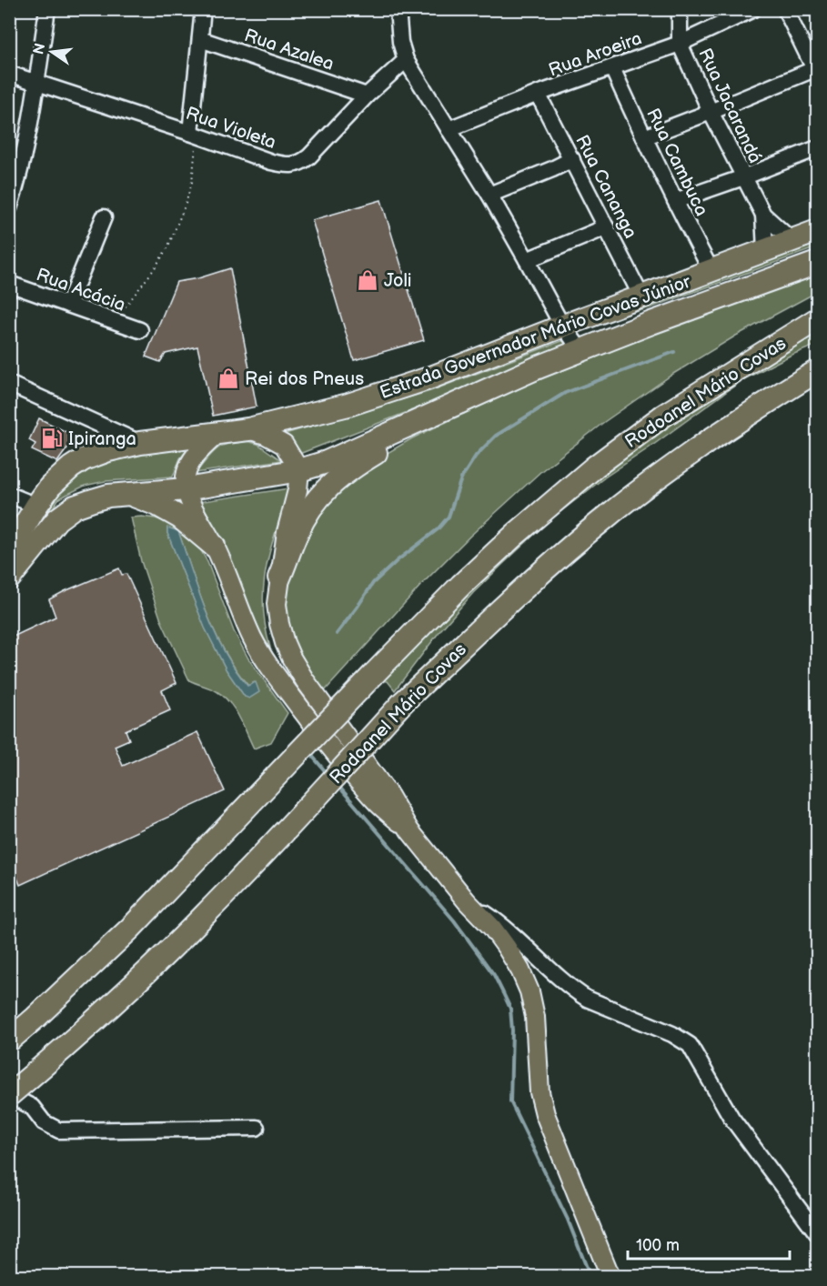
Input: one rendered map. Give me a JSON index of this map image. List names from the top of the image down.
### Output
{
  "streets": {
    "highway": ["Estrada Governador Mário Covas Júnior", "Rodoanel Mário Covas"],
    "street": [
      "Rua Azalea",
      "Rua Aroeira",
      "Rua Jacarandá",
      "Rua Violeta",
      "Rua Cambuca",
      "Rua Cananga",
      "Rua Acácia"
    ]
  },
  "crossings": [
    ["Rua Azalea", "Rua Violeta"],
    ["Rua Aroeira", "Rua Jacarandá"],
    ["Rua Aroeira", "Rua Cambuca"],
    ["Rua Aroeira", "Rua Cananga"],
    ["Rua Jacarandá", "Estrada Governador Mário Covas Júnior"],
    ["Rua Cambuca", "Estrada Governador Mário Covas Júnior"],
    ["Rua Cananga", "Estrada Governador Mário Covas Júnior"]
  ],
  "places": {
    "shop": ["Joli", "Rei dos Pneus"],
    "fuel station": ["Ipiranga"]
  },
  "scale_bar": "100 m",
  "north": "left"
}
